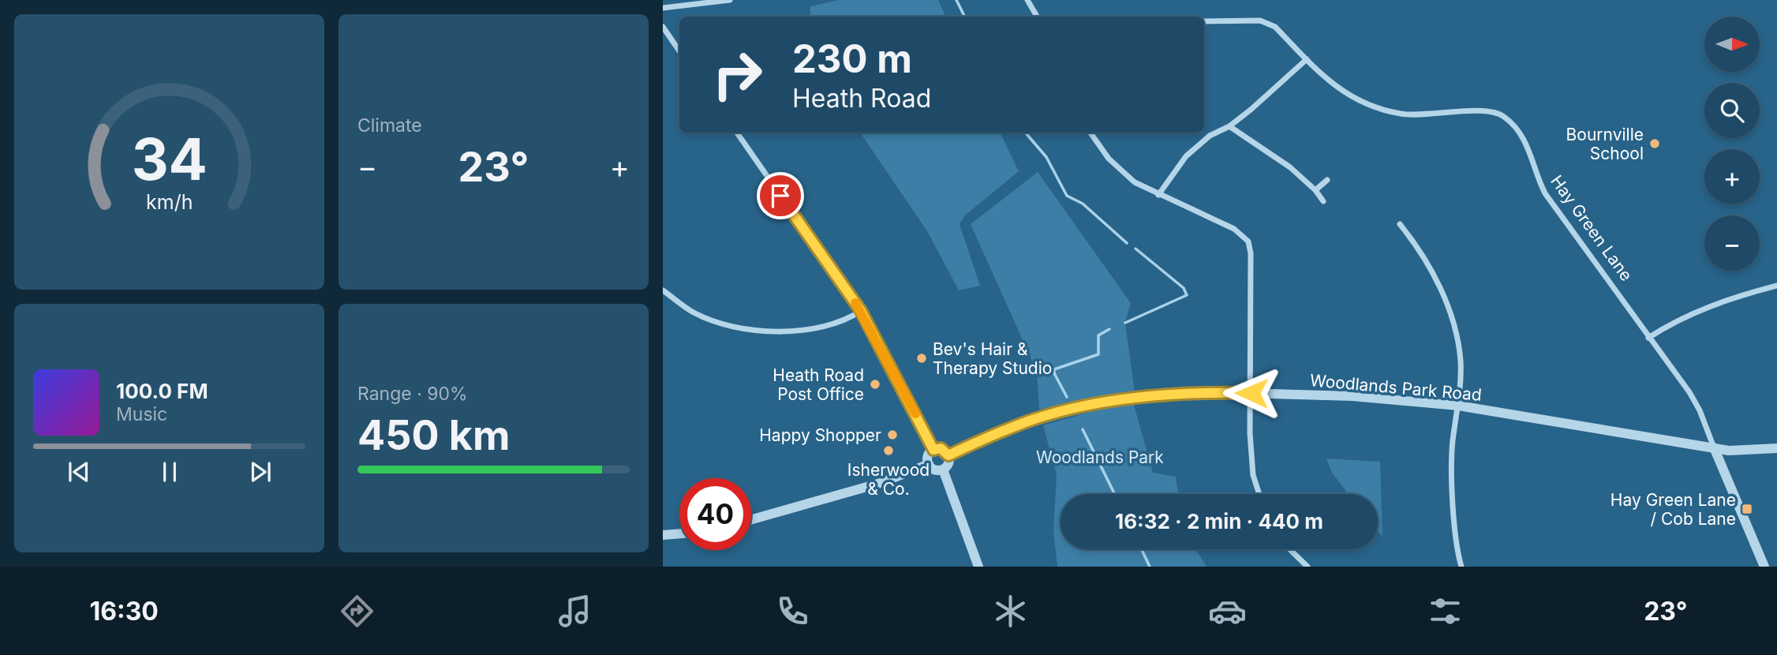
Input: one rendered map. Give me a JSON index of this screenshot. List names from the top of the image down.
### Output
{
  "streets": {
    "street": ["Hay Green Lane", "Woodlands Park Road"]
  },
  "crossings": [
    ["Hay Green Lane", "Woodlands Park Road"]
  ],
  "parks": ["Woodlands Park"],
  "places": {
    "other": [
      "Bournville School",
      "Bev's Hair & Therapy Studio",
      "Heath Road Post Office",
      "Happy Shopper",
      "Isherwood & Co."
    ],
    "transit": ["Hay Green Lane / Cob Lane"]
  },
  "north": "right",
  "page": {
    "tile": [
      "Climate",
      ["Range · 90%", "450 km"]
    ],
    "map_buttons": ["+", "−"],
    "turn": ["230 m", "Heath Road"],
    "heat": ["−", "23°", "+"],
    "song": ["100.0 FM", "Music"],
    "limit": "40",
    "trip": "16:32 · 2 min · 440 m",
    "tabs": ["16:30", "23°"],
    "gauge": ["34", "km/h"]
  }
}
